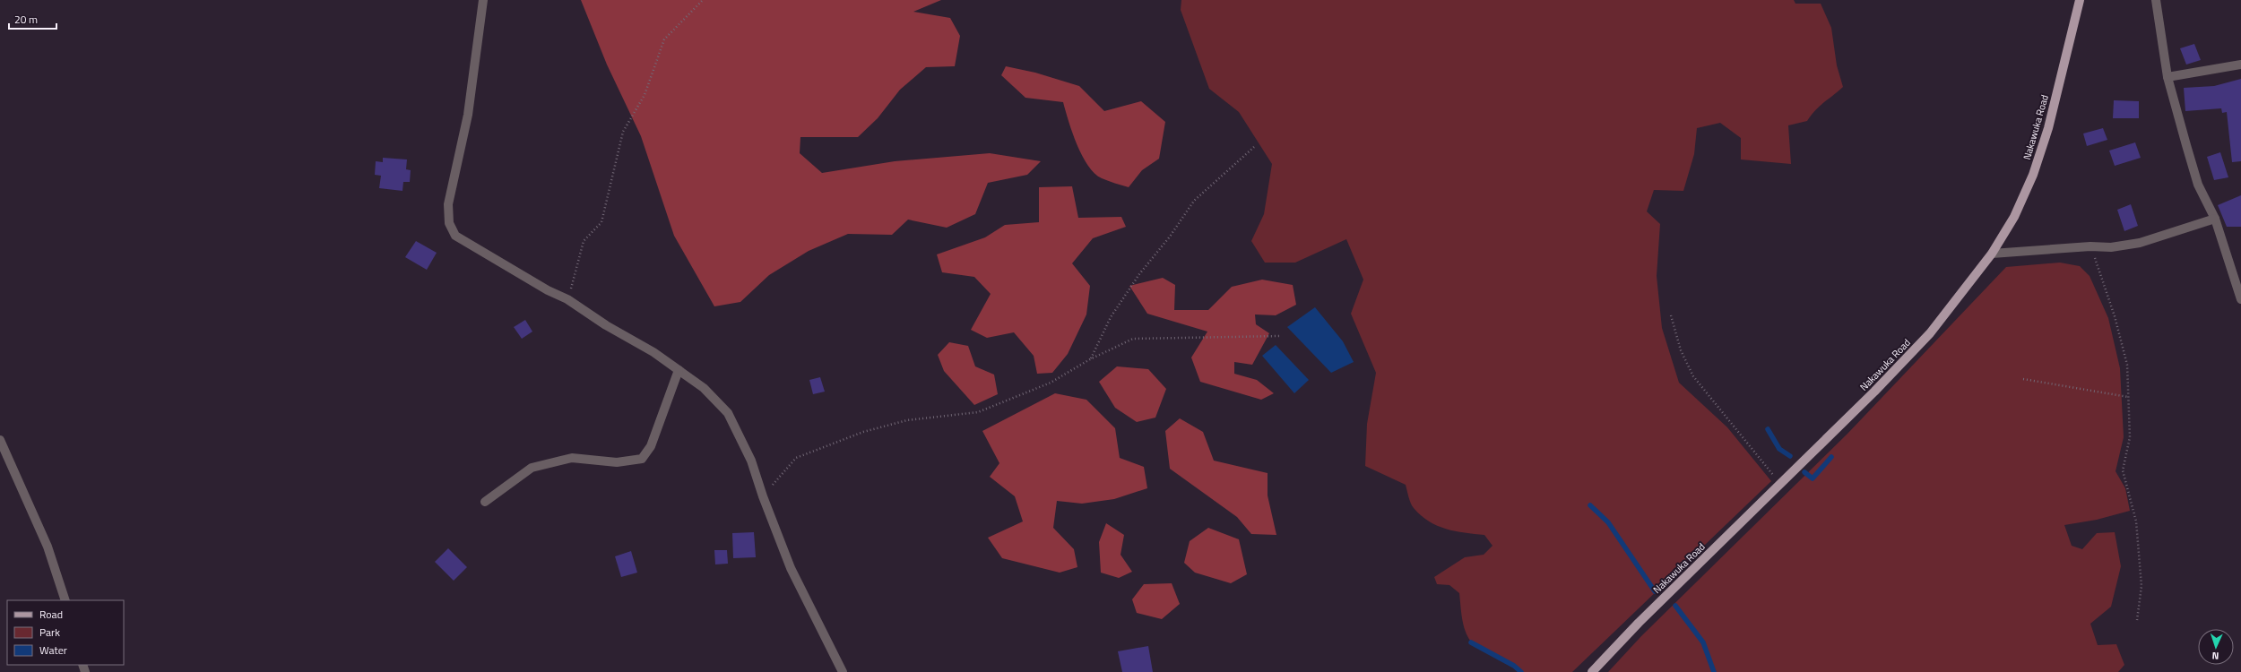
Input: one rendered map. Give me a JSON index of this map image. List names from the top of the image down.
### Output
{
  "streets": {
    "main road": ["Nakawuka Road"]
  },
  "legend": ["Road", "Park", "Water"],
  "scale_bar": "20 m",
  "north": "bottom"
}
